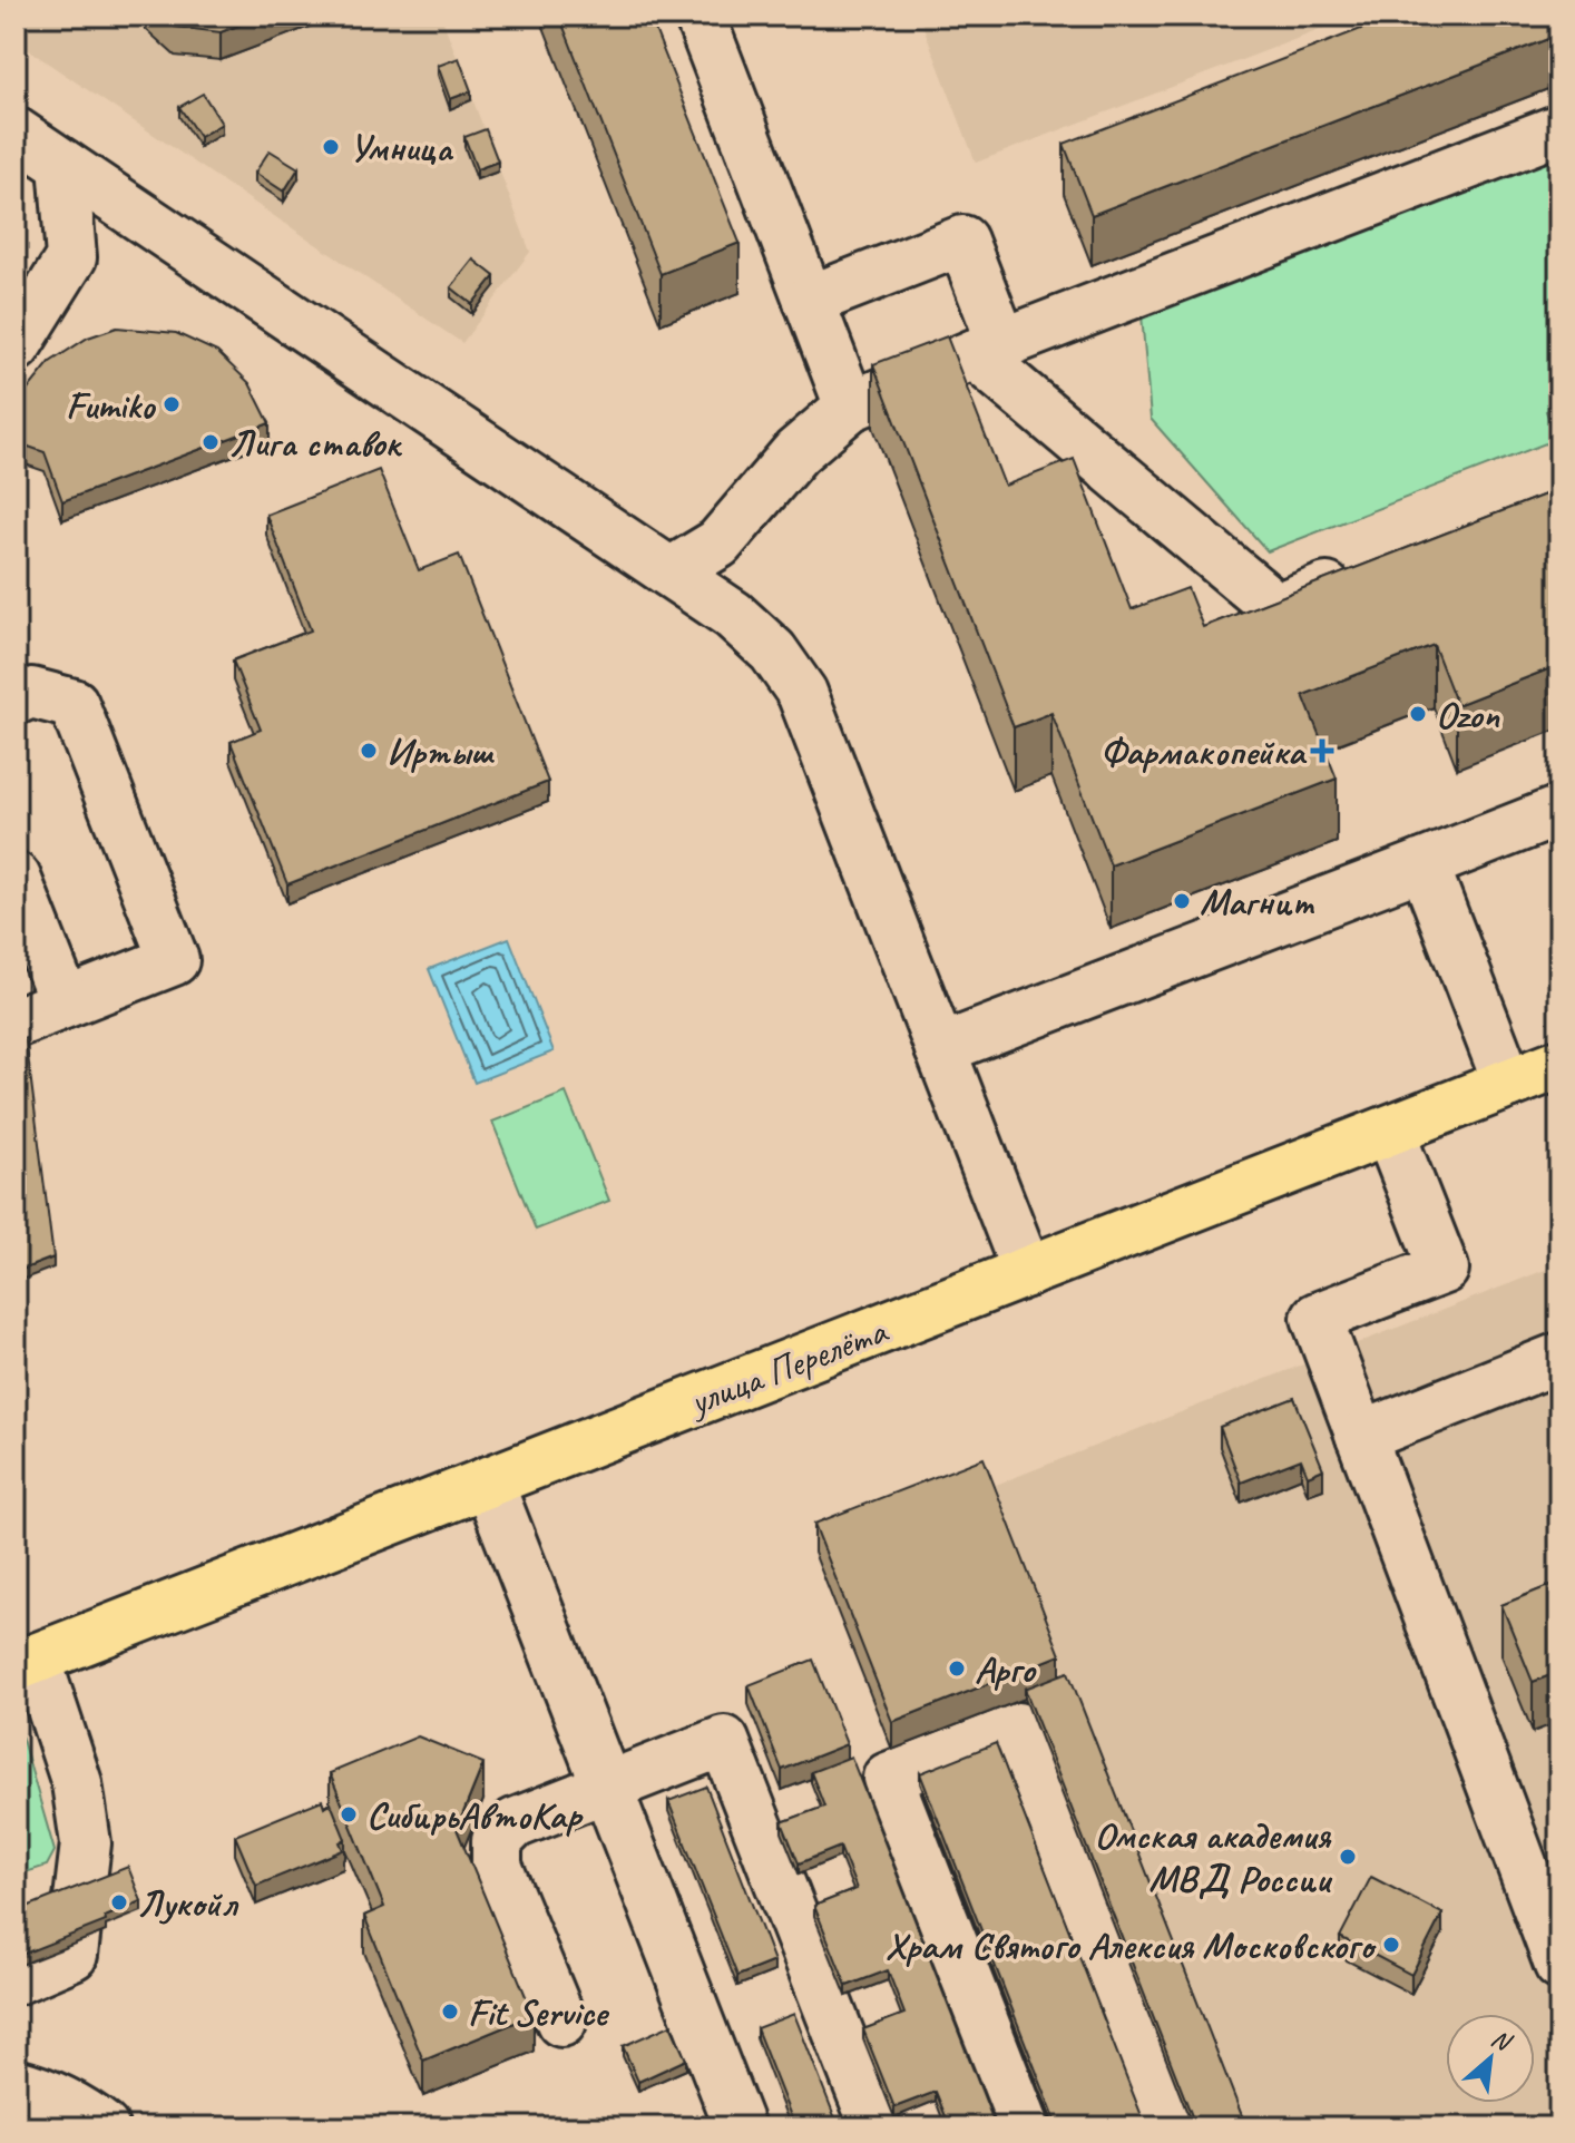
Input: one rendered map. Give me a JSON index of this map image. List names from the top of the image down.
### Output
{
  "streets": {
    "main road": ["улица Перелёта"]
  },
  "places": {
    "other": [
      "Умница",
      "Fumiko",
      "Лига ставок",
      "Ozon",
      "Иртыш",
      "Магнит",
      "Арго",
      "СибирьАвтоКар",
      "Омская академия МВД России",
      "Лукойл",
      "Храм Святого Алексия Московского",
      "Fit Service"
    ],
    "health": ["Фармакопейка"]
  },
  "north": "top right"
}
